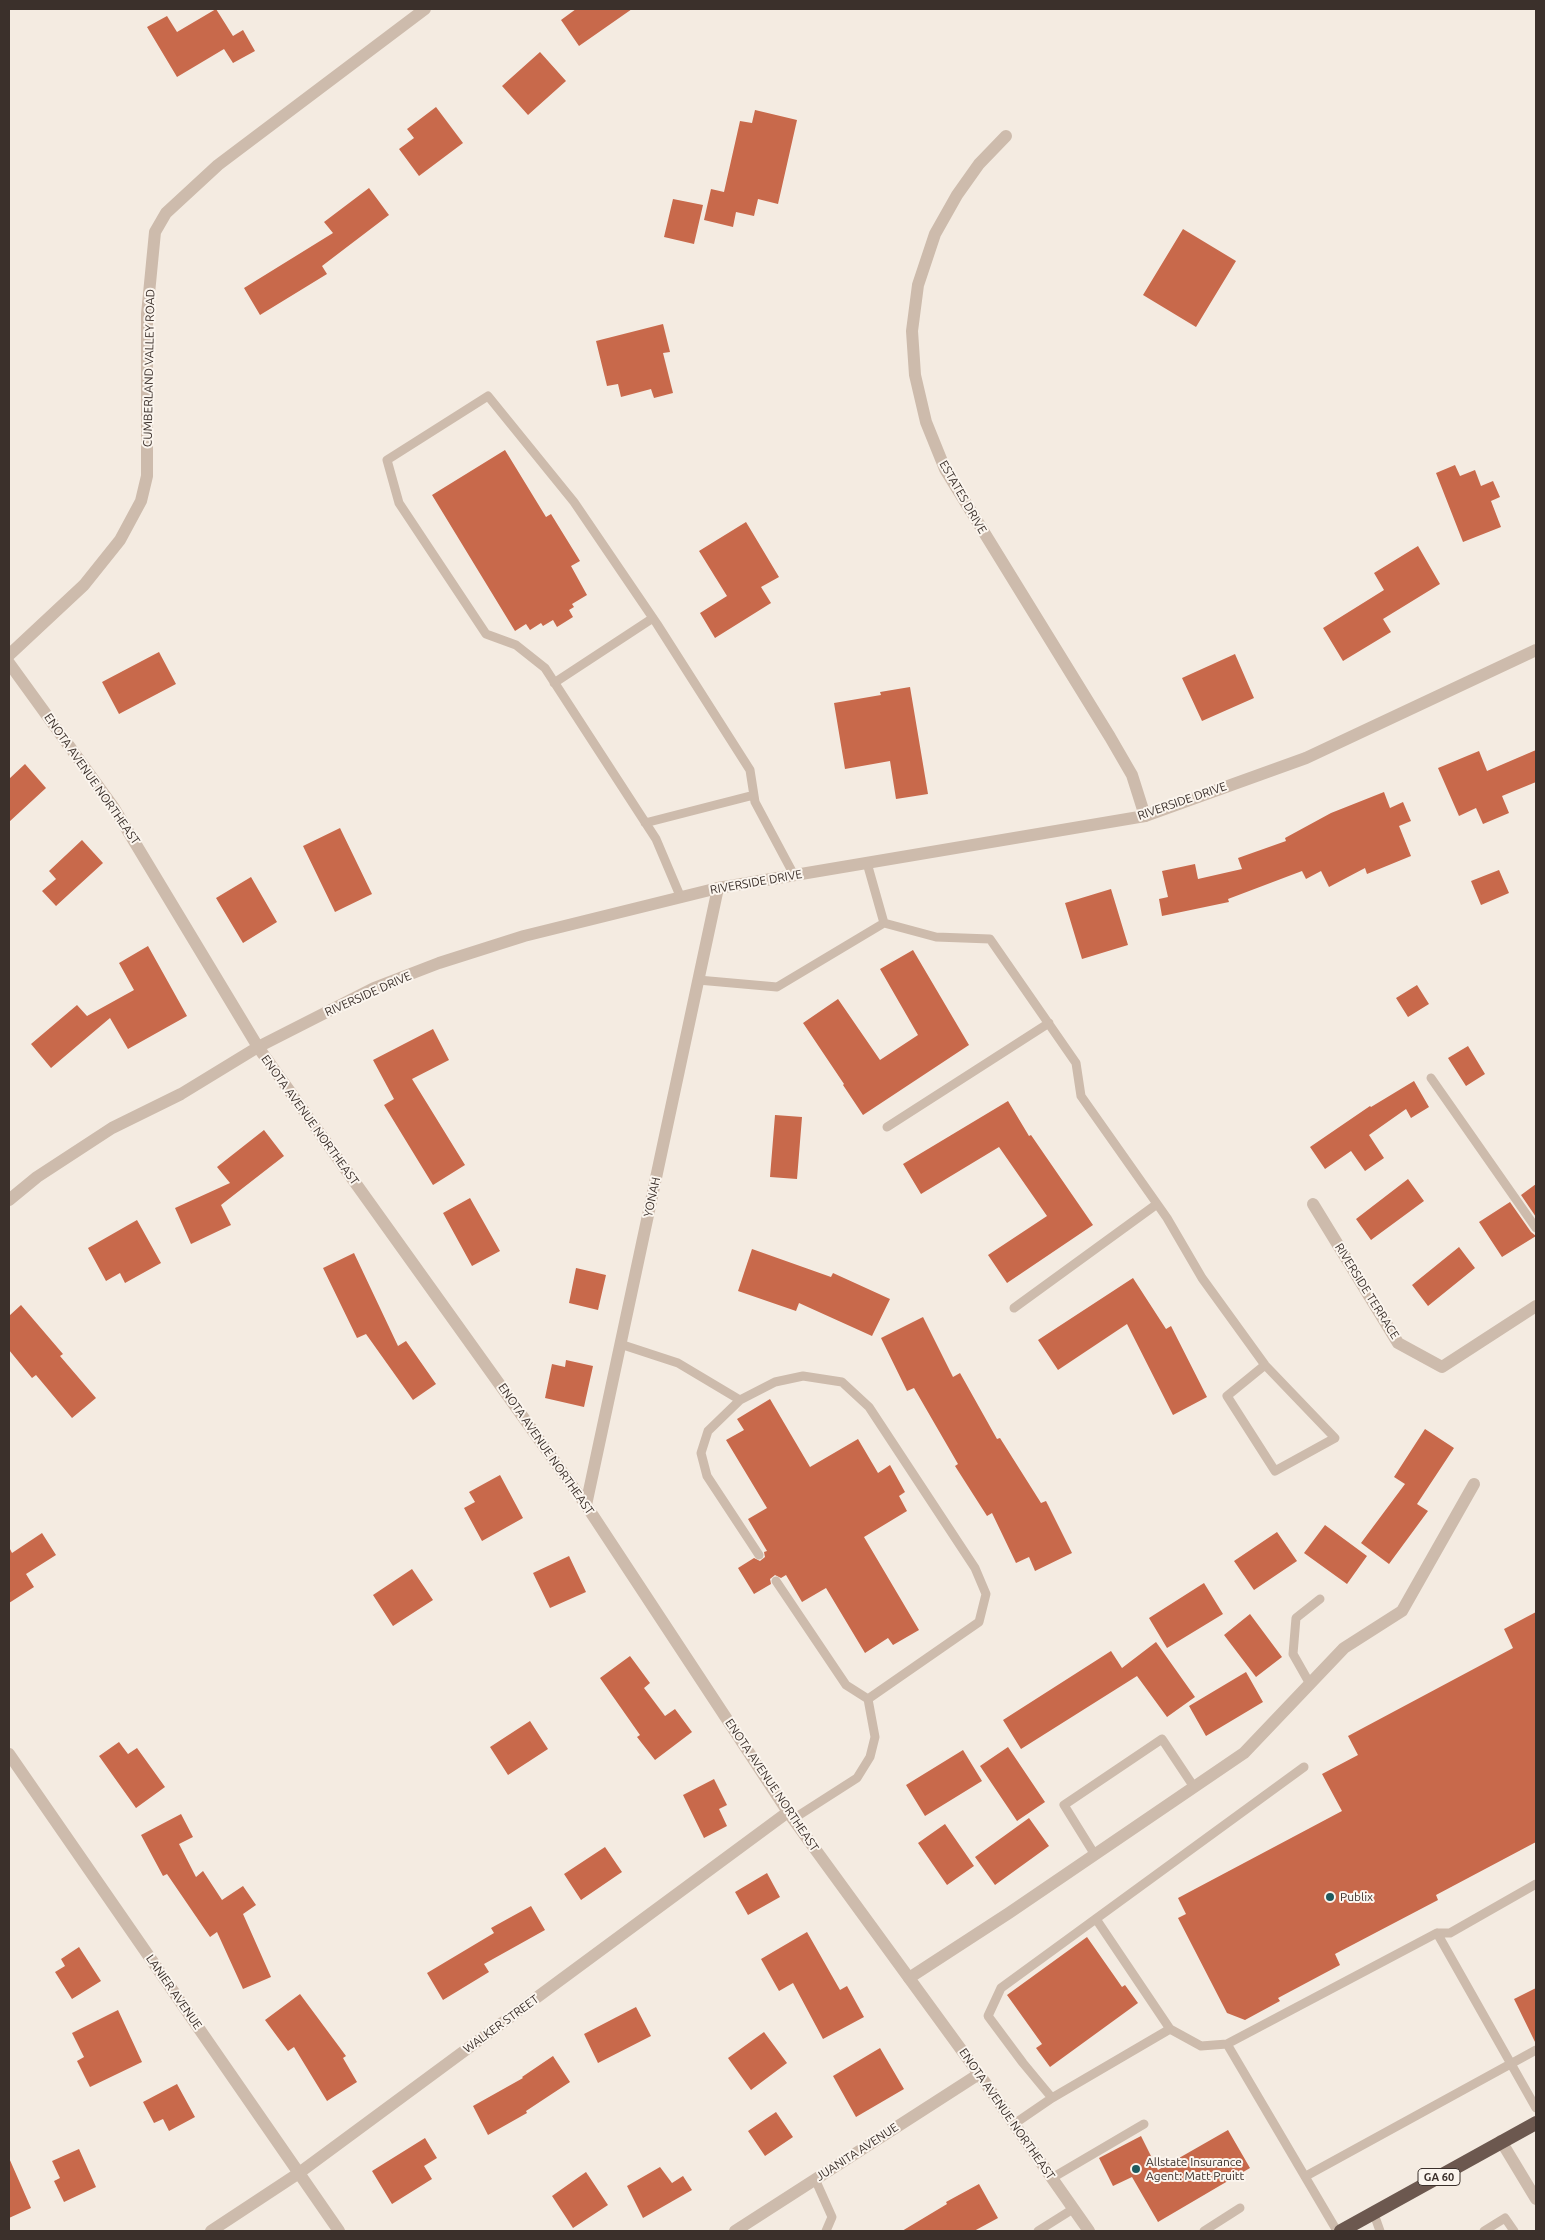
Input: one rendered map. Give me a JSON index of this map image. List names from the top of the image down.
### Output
{
  "streets": {
    "highway": ["GA 60"],
    "street": [
      "CUMBERLAND VALLEY ROAD",
      "ESTATES DRIVE",
      "ENOTA AVENUE NORTHEAST",
      "RIVERSIDE DRIVE",
      "YONAH",
      "RIVERSIDE TERRACE",
      "LANIER AVENUE",
      "WALKER STREET",
      "JUANITA AVENUE"
    ]
  },
  "crossings": [
    ["ESTATES DRIVE", "RIVERSIDE DRIVE"],
    ["ENOTA AVENUE NORTHEAST", "RIVERSIDE DRIVE"],
    ["ENOTA AVENUE NORTHEAST", "YONAH"],
    ["ENOTA AVENUE NORTHEAST", "WALKER STREET"],
    ["ENOTA AVENUE NORTHEAST", "JUANITA AVENUE"],
    ["RIVERSIDE DRIVE", "YONAH"],
    ["LANIER AVENUE", "WALKER STREET"]
  ],
  "places": ["Publix", "Allstate Insurance Agent: Matt Pruitt"]
}
